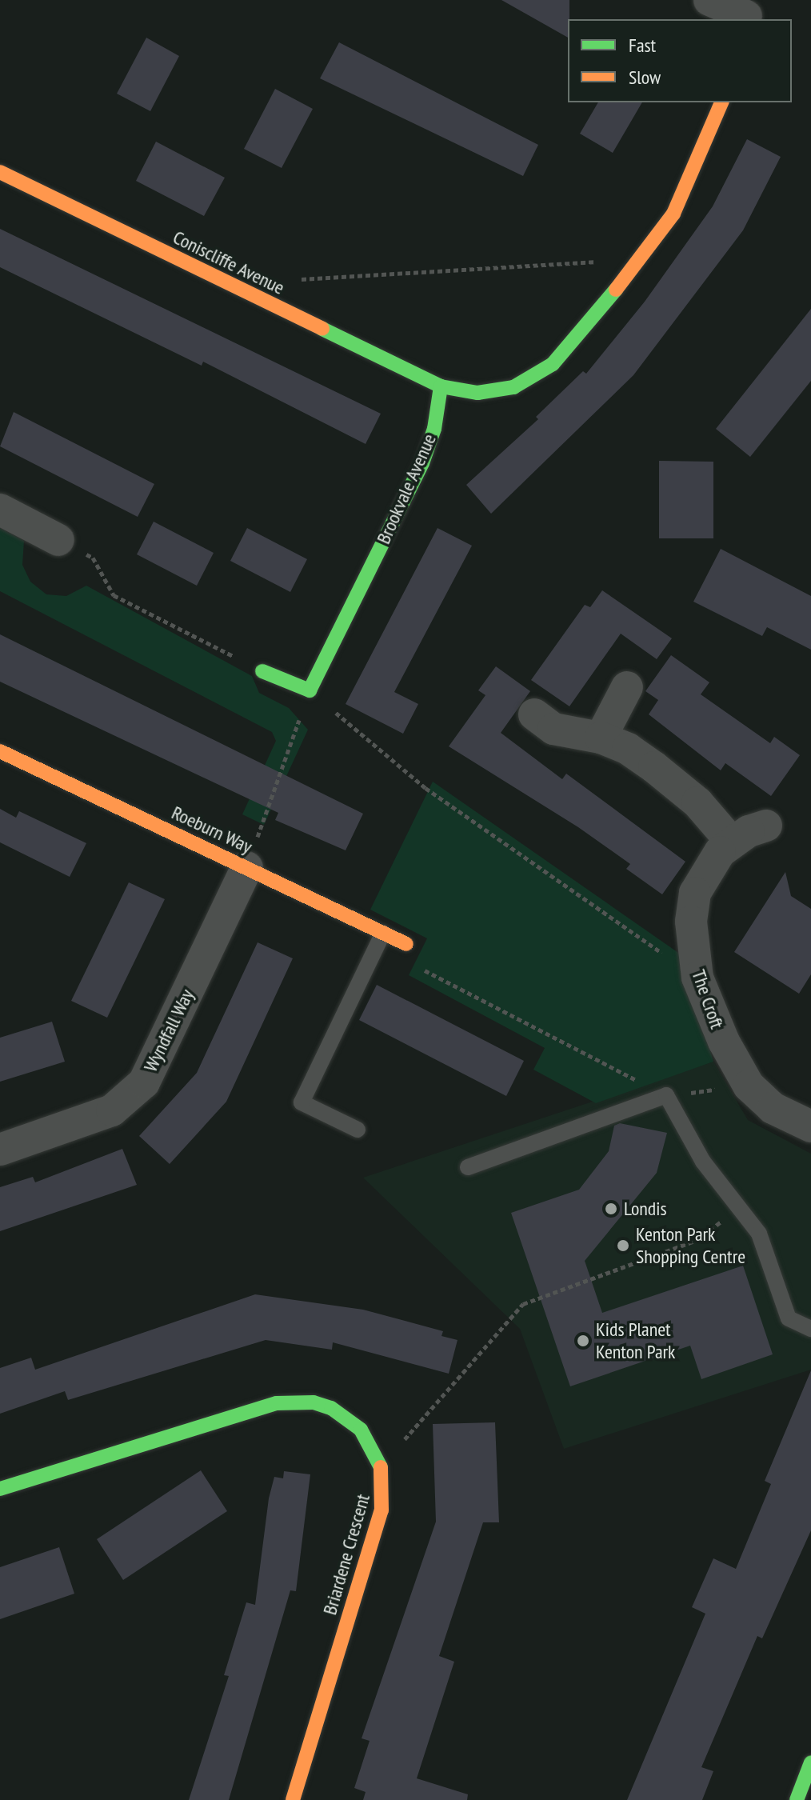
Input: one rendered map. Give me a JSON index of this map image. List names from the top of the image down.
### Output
{
  "streets": {
    "street": [
      "Coniscliffe Avenue",
      "Brookvale Avenue",
      "Roeburn Way",
      "The Croft",
      "Wyndfall Way",
      "Briardene Crescent"
    ]
  },
  "crossings": [
    ["Coniscliffe Avenue", "Brookvale Avenue"],
    ["Roeburn Way", "Wyndfall Way"]
  ],
  "places": ["Londis", "Kenton Park Shopping Centre", "Kids Planet Kenton Park"],
  "legend": ["Fast", "Slow"]
}
